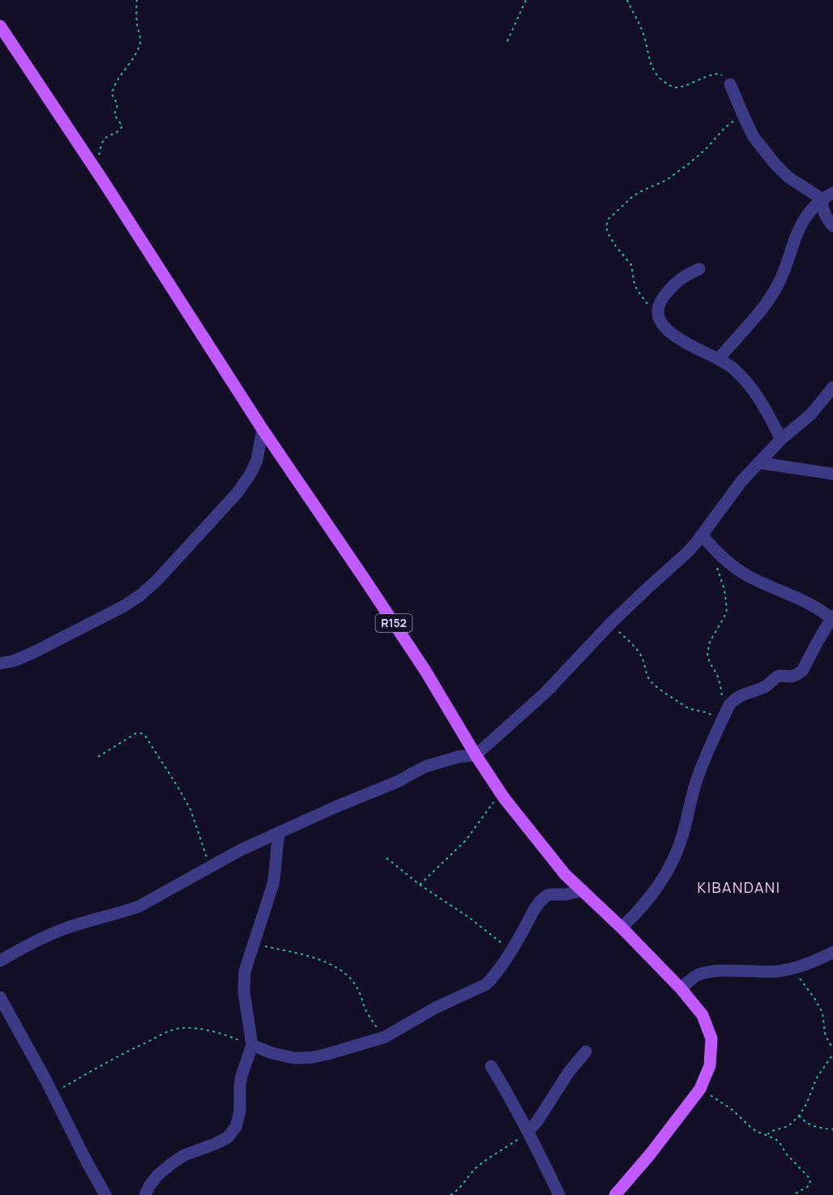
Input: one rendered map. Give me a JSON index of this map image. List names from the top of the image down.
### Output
{
  "streets": {
    "main road": ["R152"]
  },
  "districts": ["KIBANDANI"]
}
